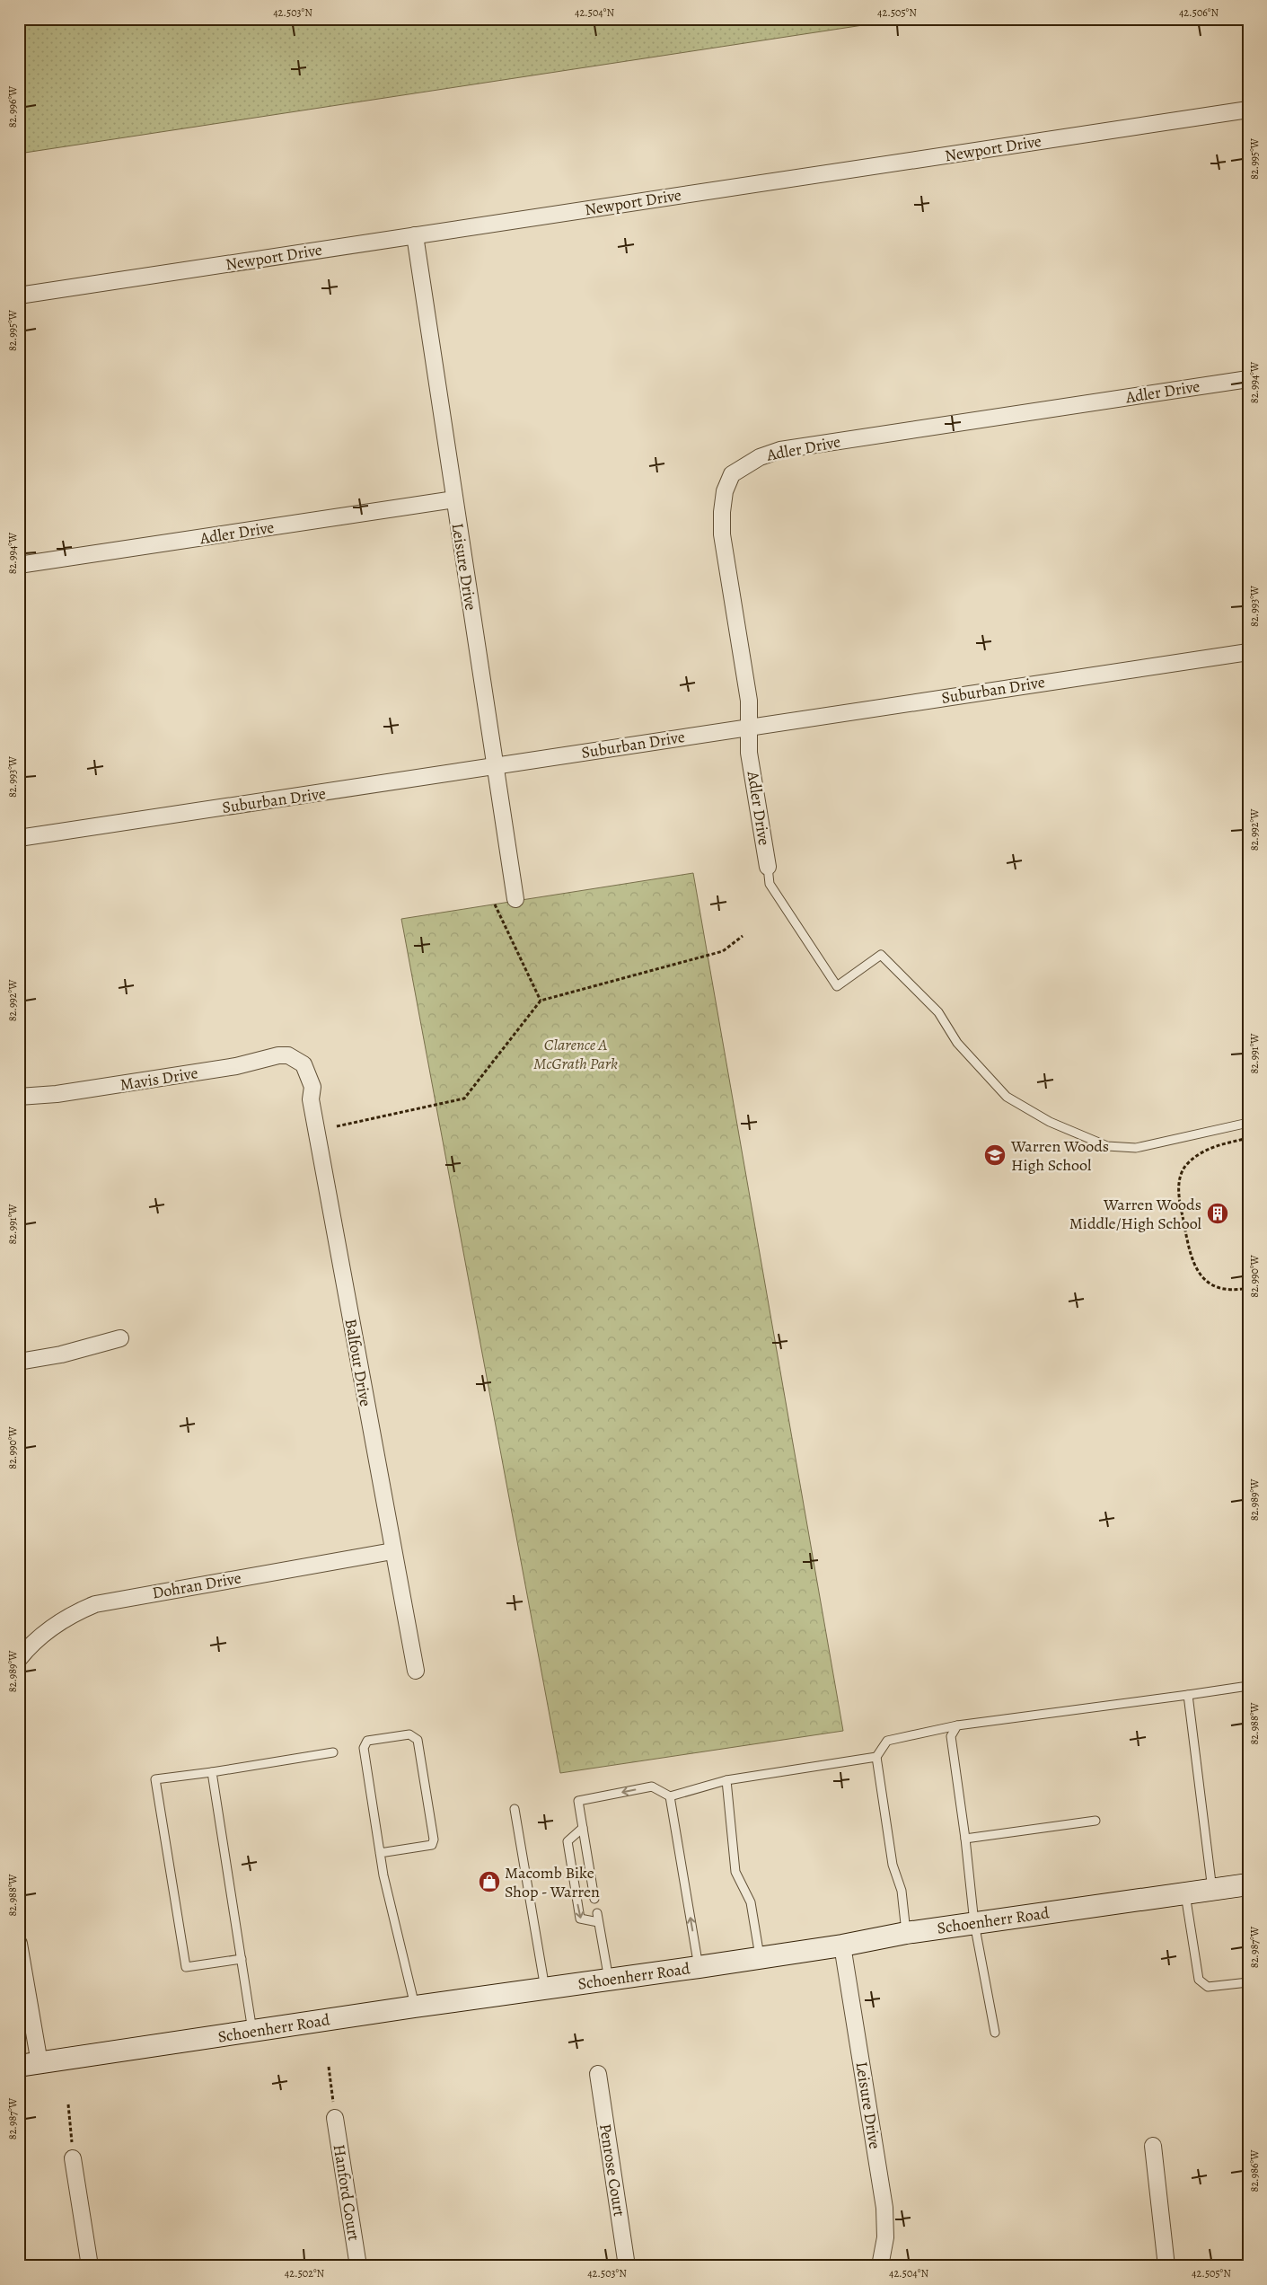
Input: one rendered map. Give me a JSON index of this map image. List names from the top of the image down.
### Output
{
  "streets": {
    "main road": ["Schoenherr Road"],
    "street": [
      "Newport Drive",
      "Adler Drive",
      "Leisure Drive",
      "Suburban Drive",
      "Mavis Drive",
      "Balfour Drive",
      "Dohran Drive",
      "Penrose Court",
      "Hanford Court"
    ]
  },
  "crossings": [
    ["Newport Drive", "Leisure Drive"],
    ["Adler Drive", "Leisure Drive"],
    ["Adler Drive", "Suburban Drive"],
    ["Leisure Drive", "Suburban Drive"],
    ["Leisure Drive", "Schoenherr Road"],
    ["Mavis Drive", "Balfour Drive"],
    ["Balfour Drive", "Dohran Drive"]
  ],
  "parks": ["Clarence A McGrath Park"],
  "places": {
    "school or university": ["Warren Woods High School"],
    "building": ["Warren Woods Middle/High School"],
    "shop": ["Macomb Bike Shop - Warren"]
  },
  "coordinates": [
    "42.503°N",
    "42.504°N",
    "42.505°N",
    "42.506°N",
    "82.996°W",
    "82.995°W",
    "82.994°W",
    "82.993°W",
    "82.992°W",
    "82.991°W",
    "82.990°W",
    "82.989°W",
    "82.988°W",
    "82.987°W",
    "82.986°W",
    "42.502°N"
  ]
}
